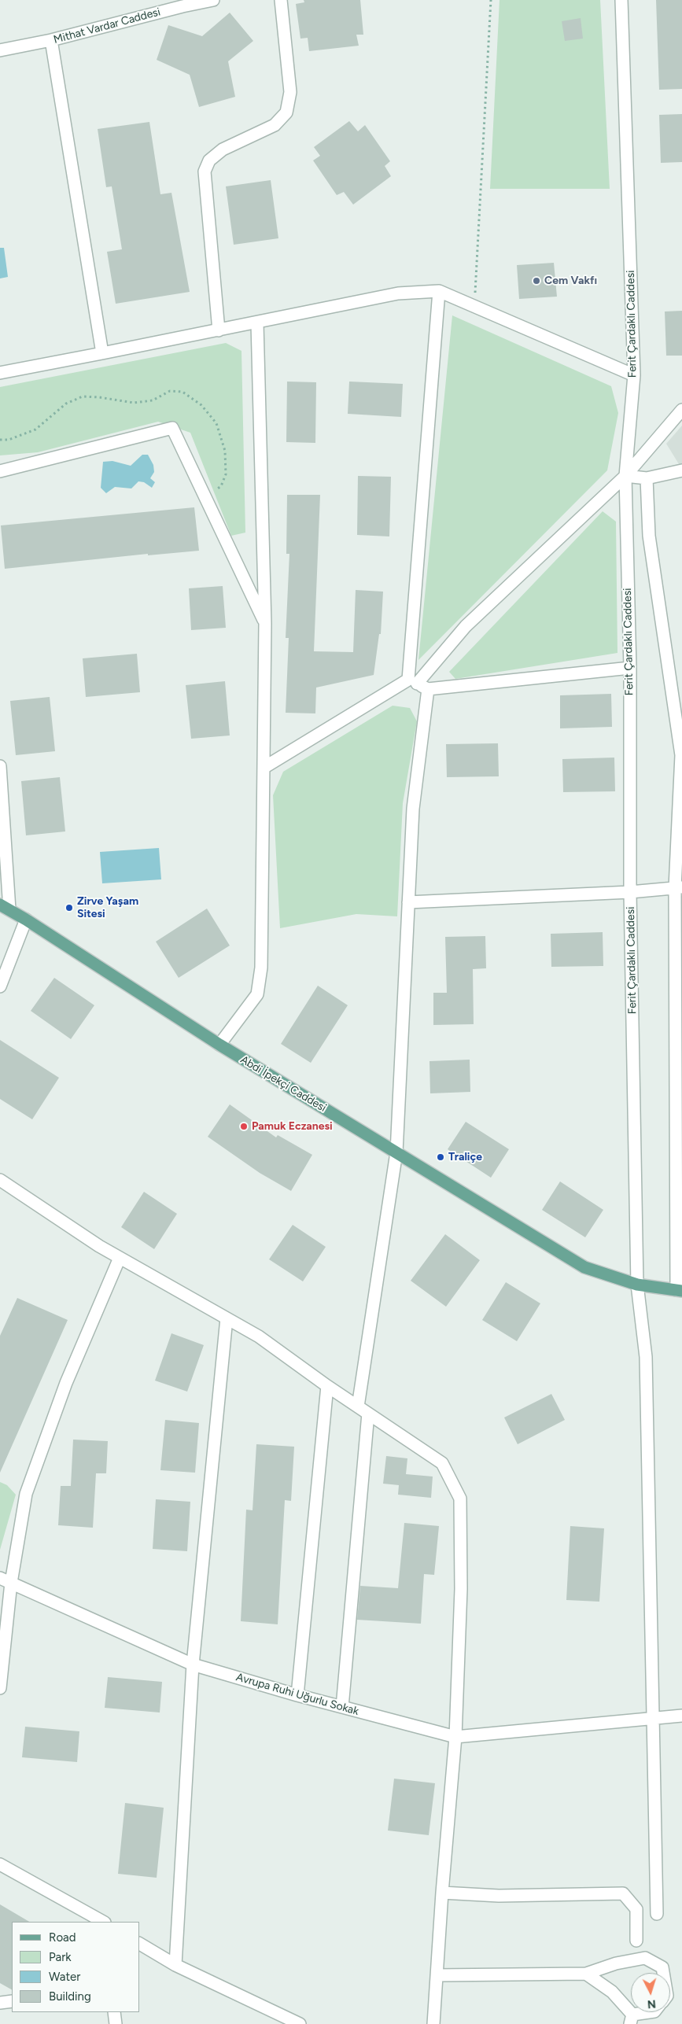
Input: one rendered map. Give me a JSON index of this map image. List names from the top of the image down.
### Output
{
  "streets": {
    "main road": ["Abdi İpekçi Caddesi"],
    "street": ["Mithat Vardar Caddesi", "Ferit Çardaklı Caddesi", "Avrupa Ruhi Uğurlu Sokak"]
  },
  "crossings": [
    ["Ferit Çardaklı Caddesi", "Abdi İpekçi Caddesi"]
  ],
  "places": [
    "Cem Vakfı",
    "Zirve Yaşam Sitesi",
    "Pamuk Eczanesi",
    "Traliçe"
  ],
  "legend": [
    "Road",
    "Park",
    "Water",
    "Building"
  ],
  "north": "bottom"
}
